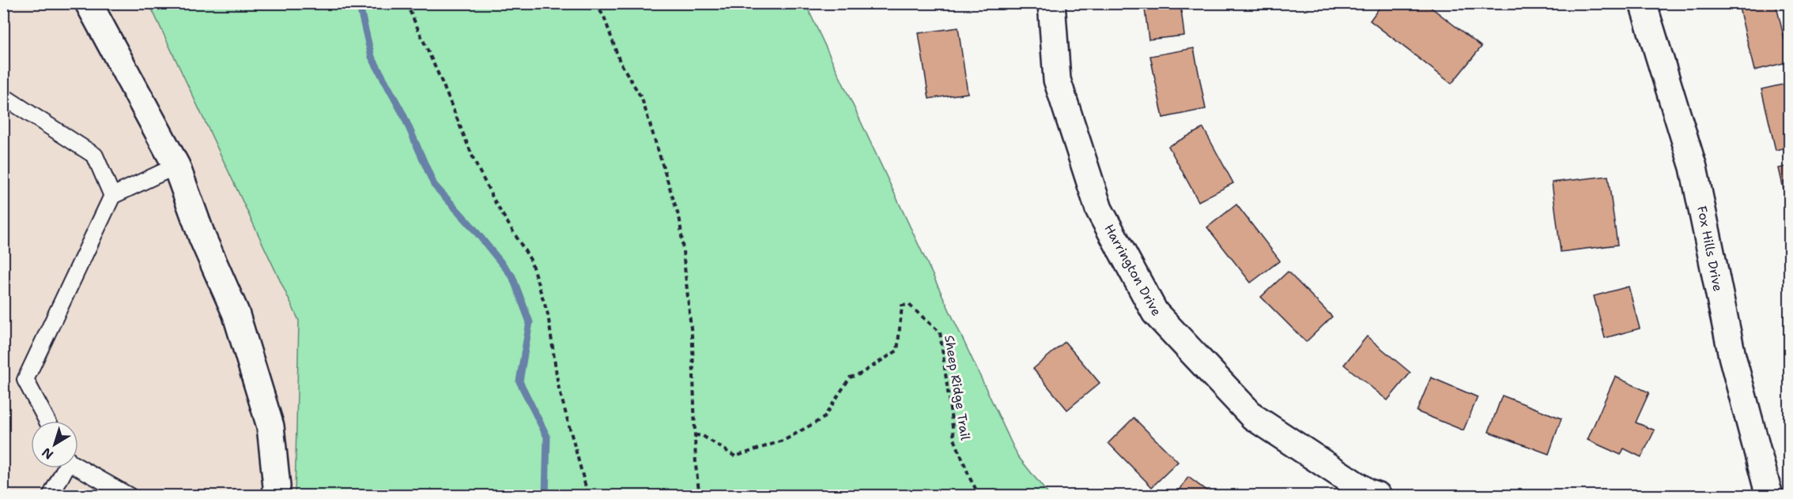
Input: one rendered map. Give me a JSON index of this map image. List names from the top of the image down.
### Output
{
  "streets": {
    "street": ["Fox Hills Drive", "Harrington Drive"],
    "path": ["Sheep Ridge Trail"]
  },
  "north": "bottom left"
}
